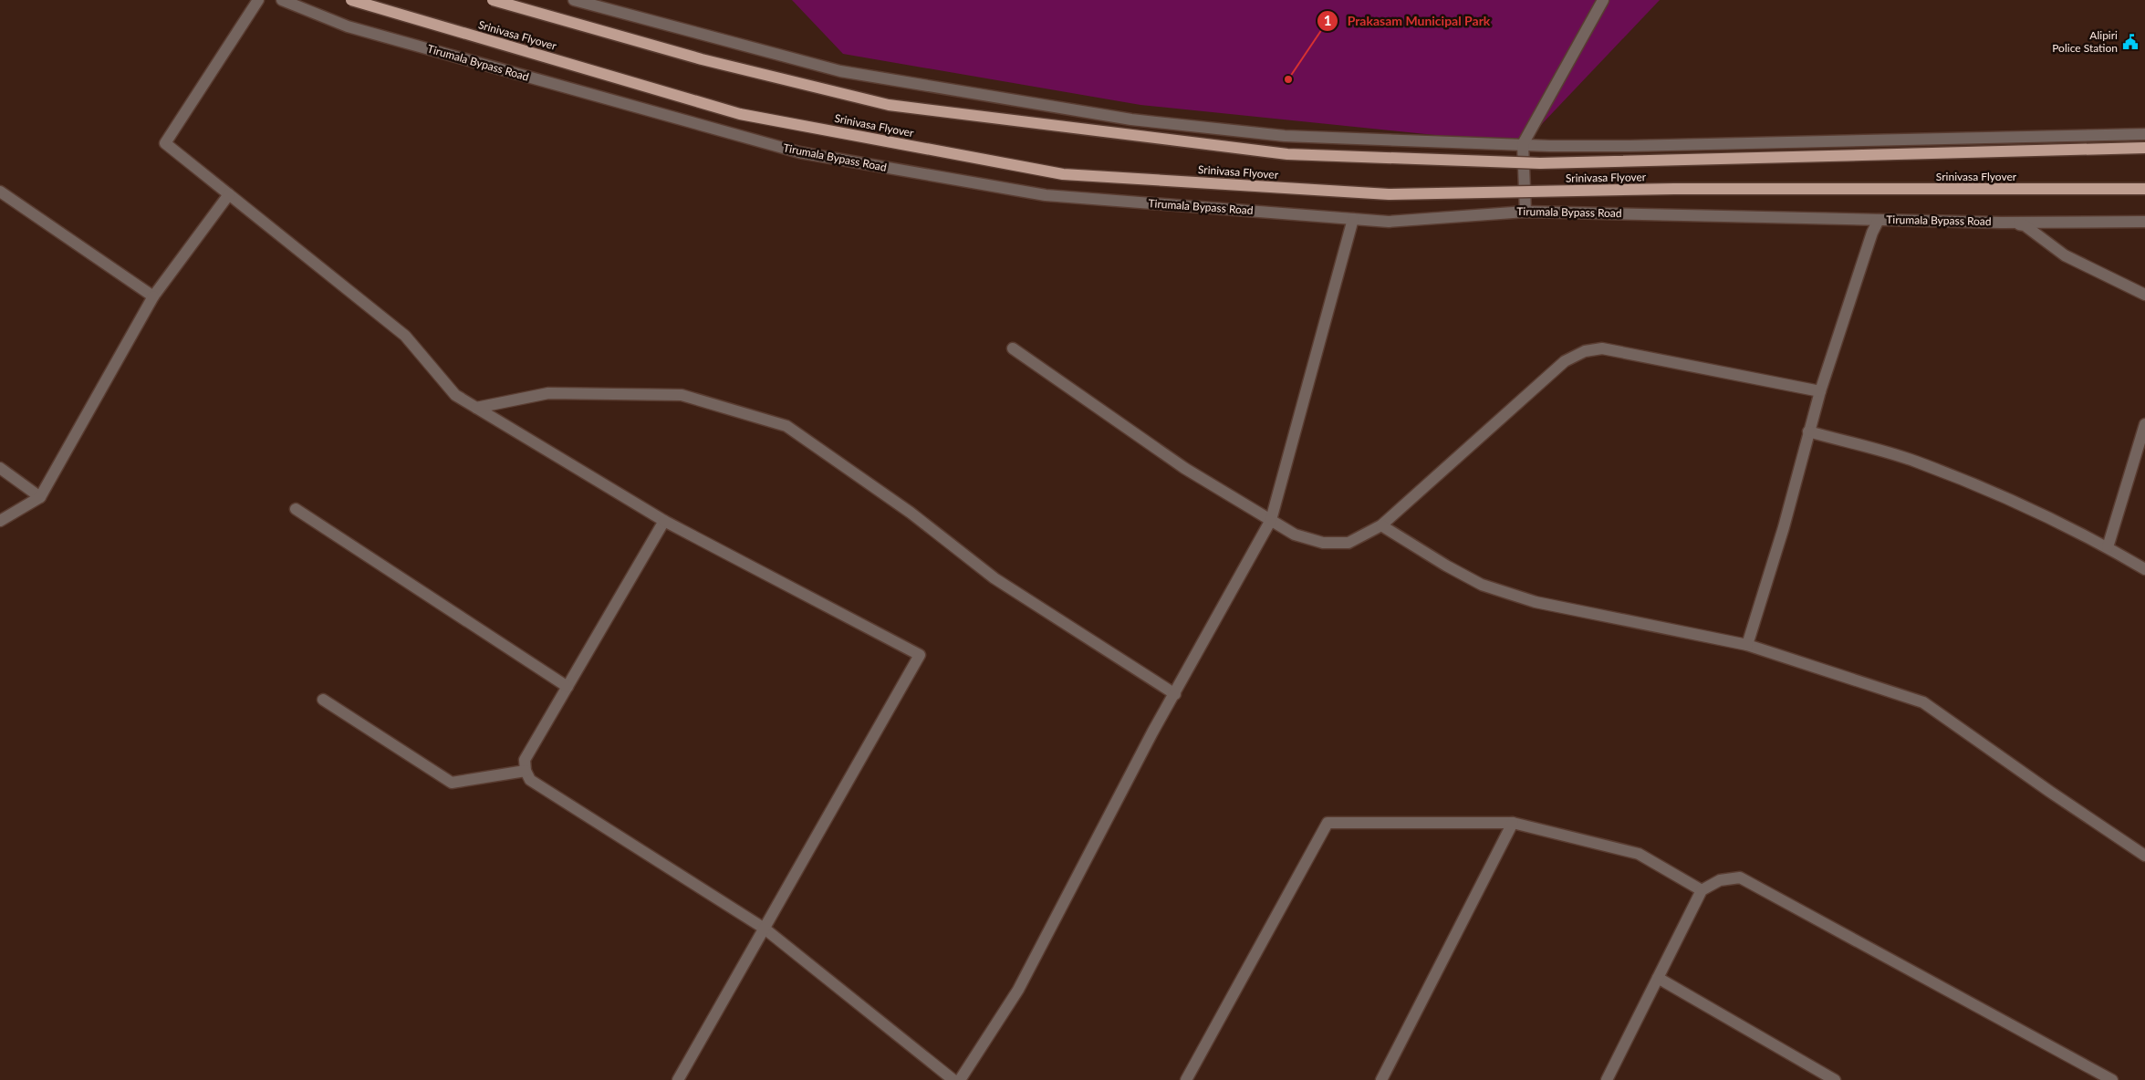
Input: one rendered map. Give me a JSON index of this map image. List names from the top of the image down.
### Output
{
  "streets": {
    "main road": ["Srinivasa Flyover"],
    "street": ["Tirumala Bypass Road"]
  },
  "places": {
    "public building": ["Alipiri Police Station"],
    "other": ["Prakasam Municipal Park"]
  }
}
